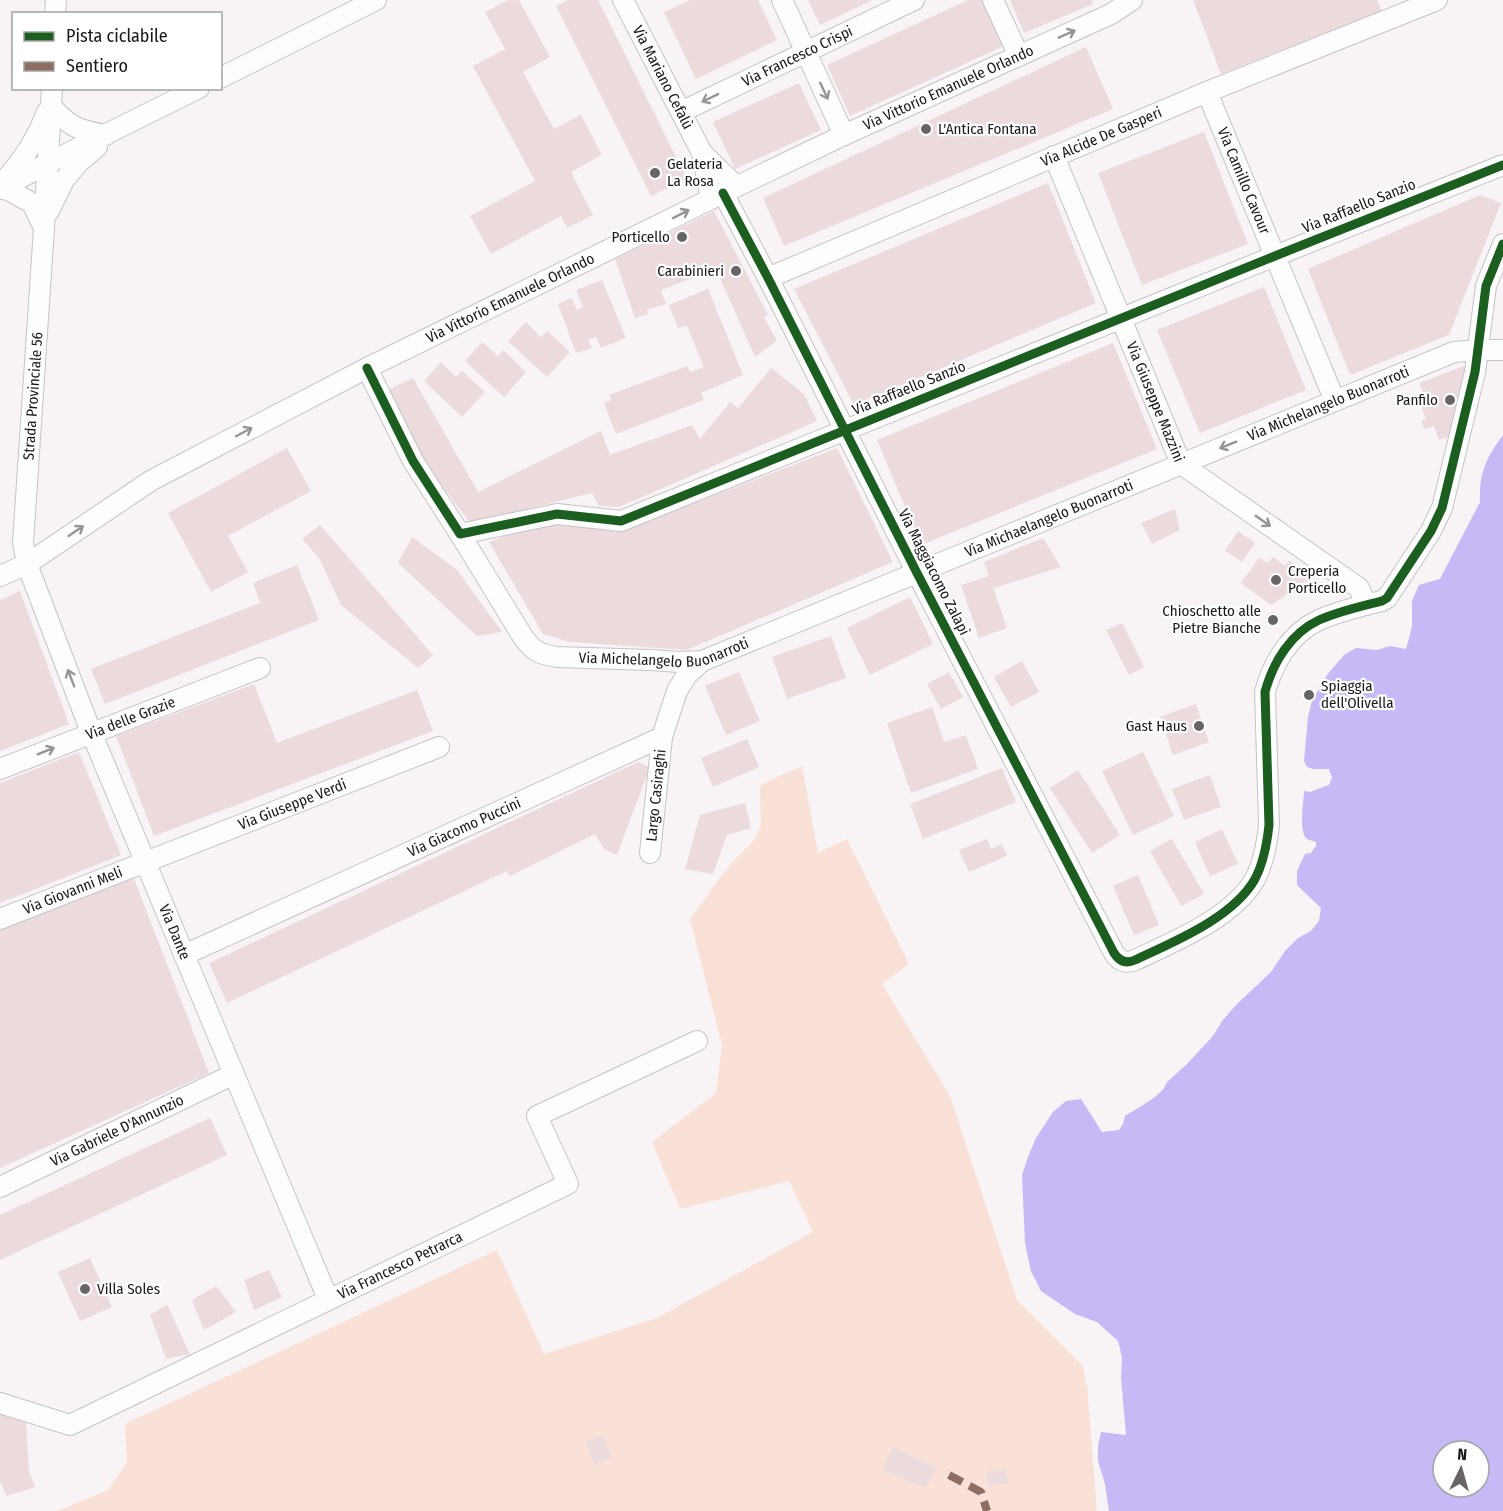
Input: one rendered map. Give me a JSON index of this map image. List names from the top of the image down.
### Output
{
  "streets": {
    "street": [
      "Via Francesco Crispi",
      "Via Mariano Cefalù",
      "Via Vittorio Emanuele Orlando",
      "Via Alcide De Gasperi",
      "Via Camillo Cavour",
      "Via Raffaello Sanzio",
      "Strada Provinciale 56",
      "Via Giuseppe Mazzini",
      "Via Michelangelo Buonarroti",
      "Via Michaelangelo Buonarroti",
      "Via Maggiacomo Zalapì",
      "Via delle Grazie",
      "Largo Casiraghi",
      "Via Giuseppe Verdi",
      "Via Giacomo Puccini",
      "Via Giovanni Meli",
      "Via Dante",
      "Via Gabriele D'Annunzio",
      "Via Francesco Petrarca"
    ]
  },
  "crossings": [
    ["Via Francesco Crispi", "Via Mariano Cefalù"],
    ["Via Mariano Cefalù", "Via Vittorio Emanuele Orlando"],
    ["Via Mariano Cefalù", "Via Maggiacomo Zalapì"],
    ["Via Vittorio Emanuele Orlando", "Strada Provinciale 56"],
    ["Via Vittorio Emanuele Orlando", "Via Maggiacomo Zalapì"],
    ["Via Vittorio Emanuele Orlando", "Via Dante"],
    ["Via Alcide De Gasperi", "Via Camillo Cavour"],
    ["Via Alcide De Gasperi", "Via Giuseppe Mazzini"],
    ["Via Alcide De Gasperi", "Via Maggiacomo Zalapì"],
    ["Via Camillo Cavour", "Via Raffaello Sanzio"],
    ["Via Camillo Cavour", "Via Michelangelo Buonarroti"],
    ["Via Raffaello Sanzio", "Via Giuseppe Mazzini"],
    ["Via Raffaello Sanzio", "Via Michelangelo Buonarroti"],
    ["Via Raffaello Sanzio", "Via Maggiacomo Zalapì"],
    ["Strada Provinciale 56", "Via Dante"],
    ["Via Giuseppe Mazzini", "Via Michelangelo Buonarroti"],
    ["Via Giuseppe Mazzini", "Via Michaelangelo Buonarroti"],
    ["Via Giuseppe Mazzini", "Via Maggiacomo Zalapì"],
    ["Via Michelangelo Buonarroti", "Via Michaelangelo Buonarroti"],
    ["Via Michelangelo Buonarroti", "Via Maggiacomo Zalapì"],
    ["Via Michaelangelo Buonarroti", "Via Maggiacomo Zalapì"],
    ["Via delle Grazie", "Via Dante"],
    ["Largo Casiraghi", "Via Giacomo Puccini"],
    ["Via Giuseppe Verdi", "Via Giovanni Meli"],
    ["Via Giuseppe Verdi", "Via Dante"],
    ["Via Giacomo Puccini", "Via Dante"],
    ["Via Giovanni Meli", "Via Dante"],
    ["Via Dante", "Via Gabriele D'Annunzio"],
    ["Via Dante", "Via Francesco Petrarca"]
  ],
  "one_way": [
    "Via Francesco Crispi",
    "Via Vittorio Emanuele Orlando",
    "Via Giuseppe Mazzini",
    "Via delle Grazie"
  ],
  "places": [
    "L'Antica Fontana",
    "Gelateria La Rosa",
    "Porticello",
    "Carabinieri",
    "Panfilo",
    "Creperia Porticello",
    "Chioschetto alle Pietre Bianche",
    "Spiaggia dell'Olivella",
    "Gast Haus",
    "Villa Soles"
  ],
  "legend": ["Pista ciclabile", "Sentiero"],
  "north": "top"
}
